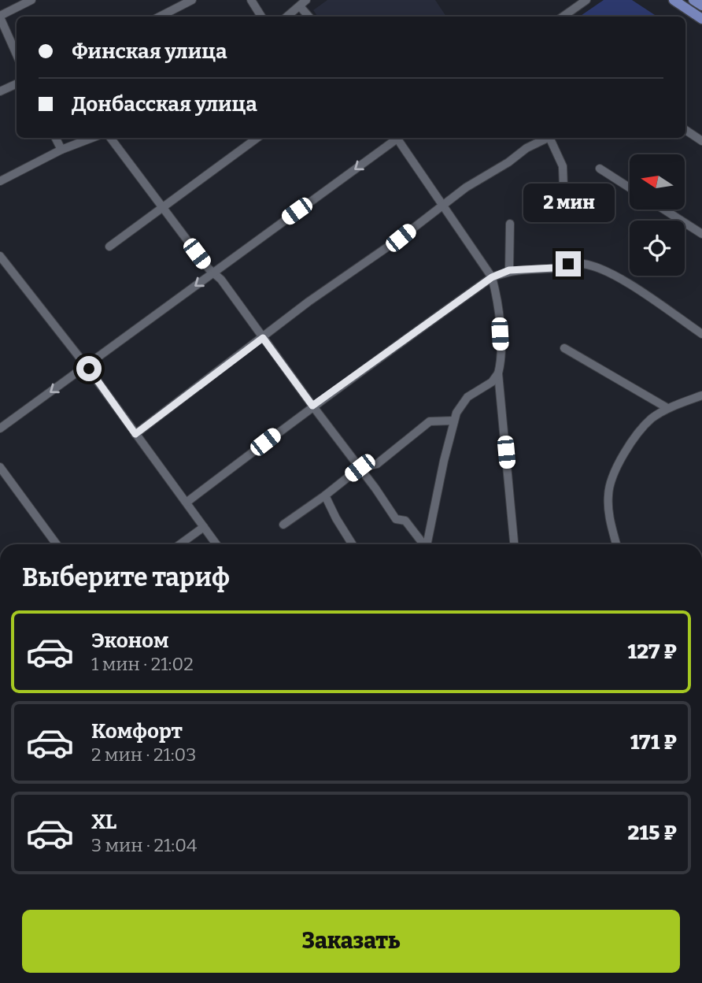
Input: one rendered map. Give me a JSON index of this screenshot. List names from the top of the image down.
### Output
{
  "north": "left",
  "page": {
    "banner": ["Финская улица", "Донбасская улица"],
    "bubble": "2 мин",
    "heading": "Выберите тариф",
    "list": [
      {
        "name": "Эконом",
        "note": "1 мин · 21:02",
        "value": "127 ₽"
      },
      {
        "name": "Комфорт",
        "note": "2 мин · 21:03",
        "value": "171 ₽"
      },
      {
        "name": "XL",
        "note": "3 мин · 21:04",
        "value": "215 ₽"
      }
    ],
    "buttons": "Заказать"
  }
}
